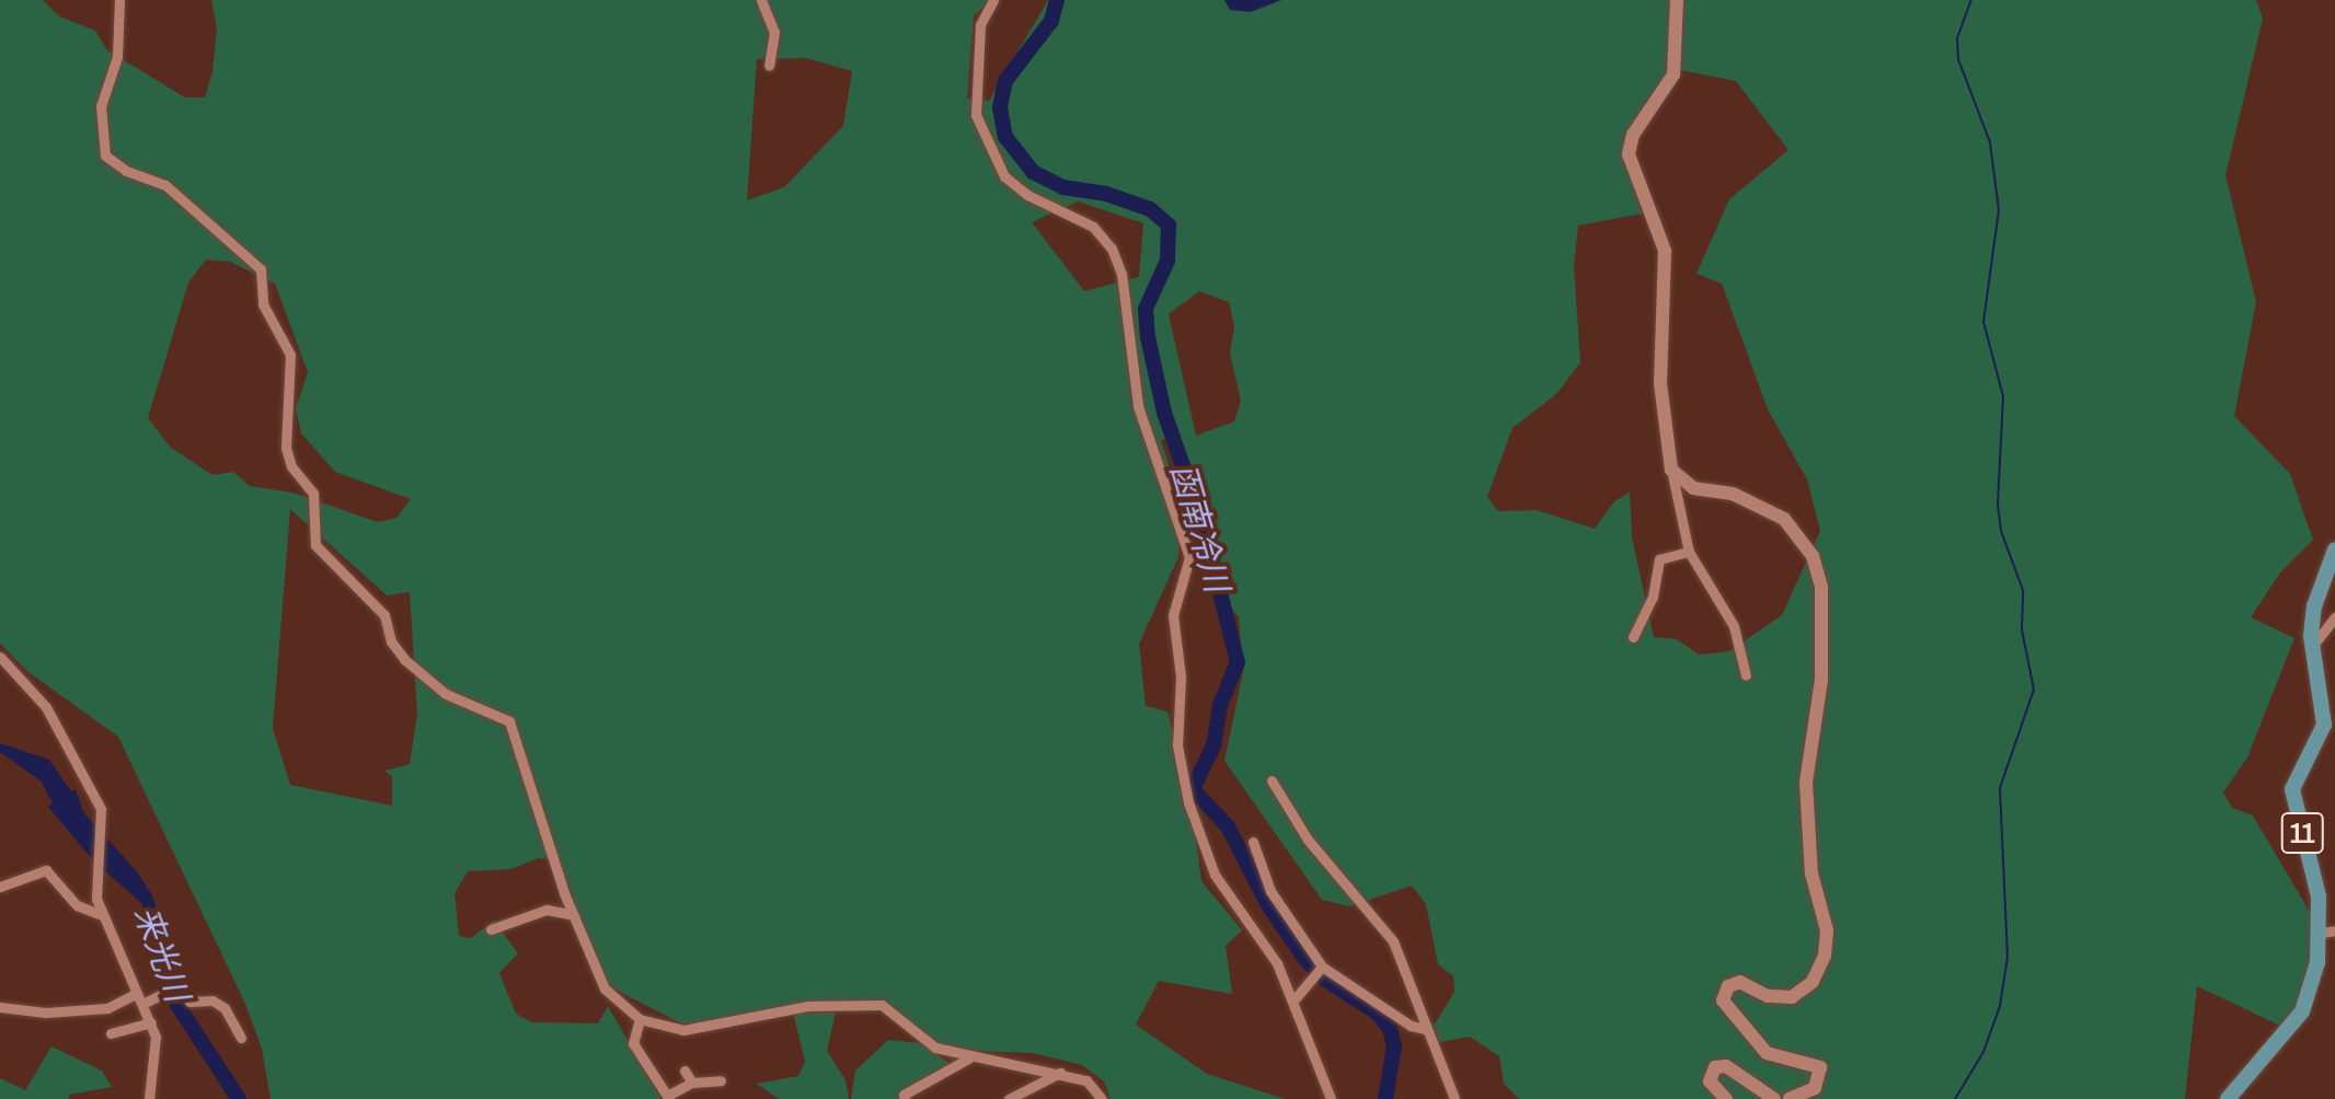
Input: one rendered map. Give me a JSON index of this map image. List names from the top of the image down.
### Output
{
  "streets": {
    "main road": ["11"]
  },
  "water": ["函南冷川", "来光川"]
}
